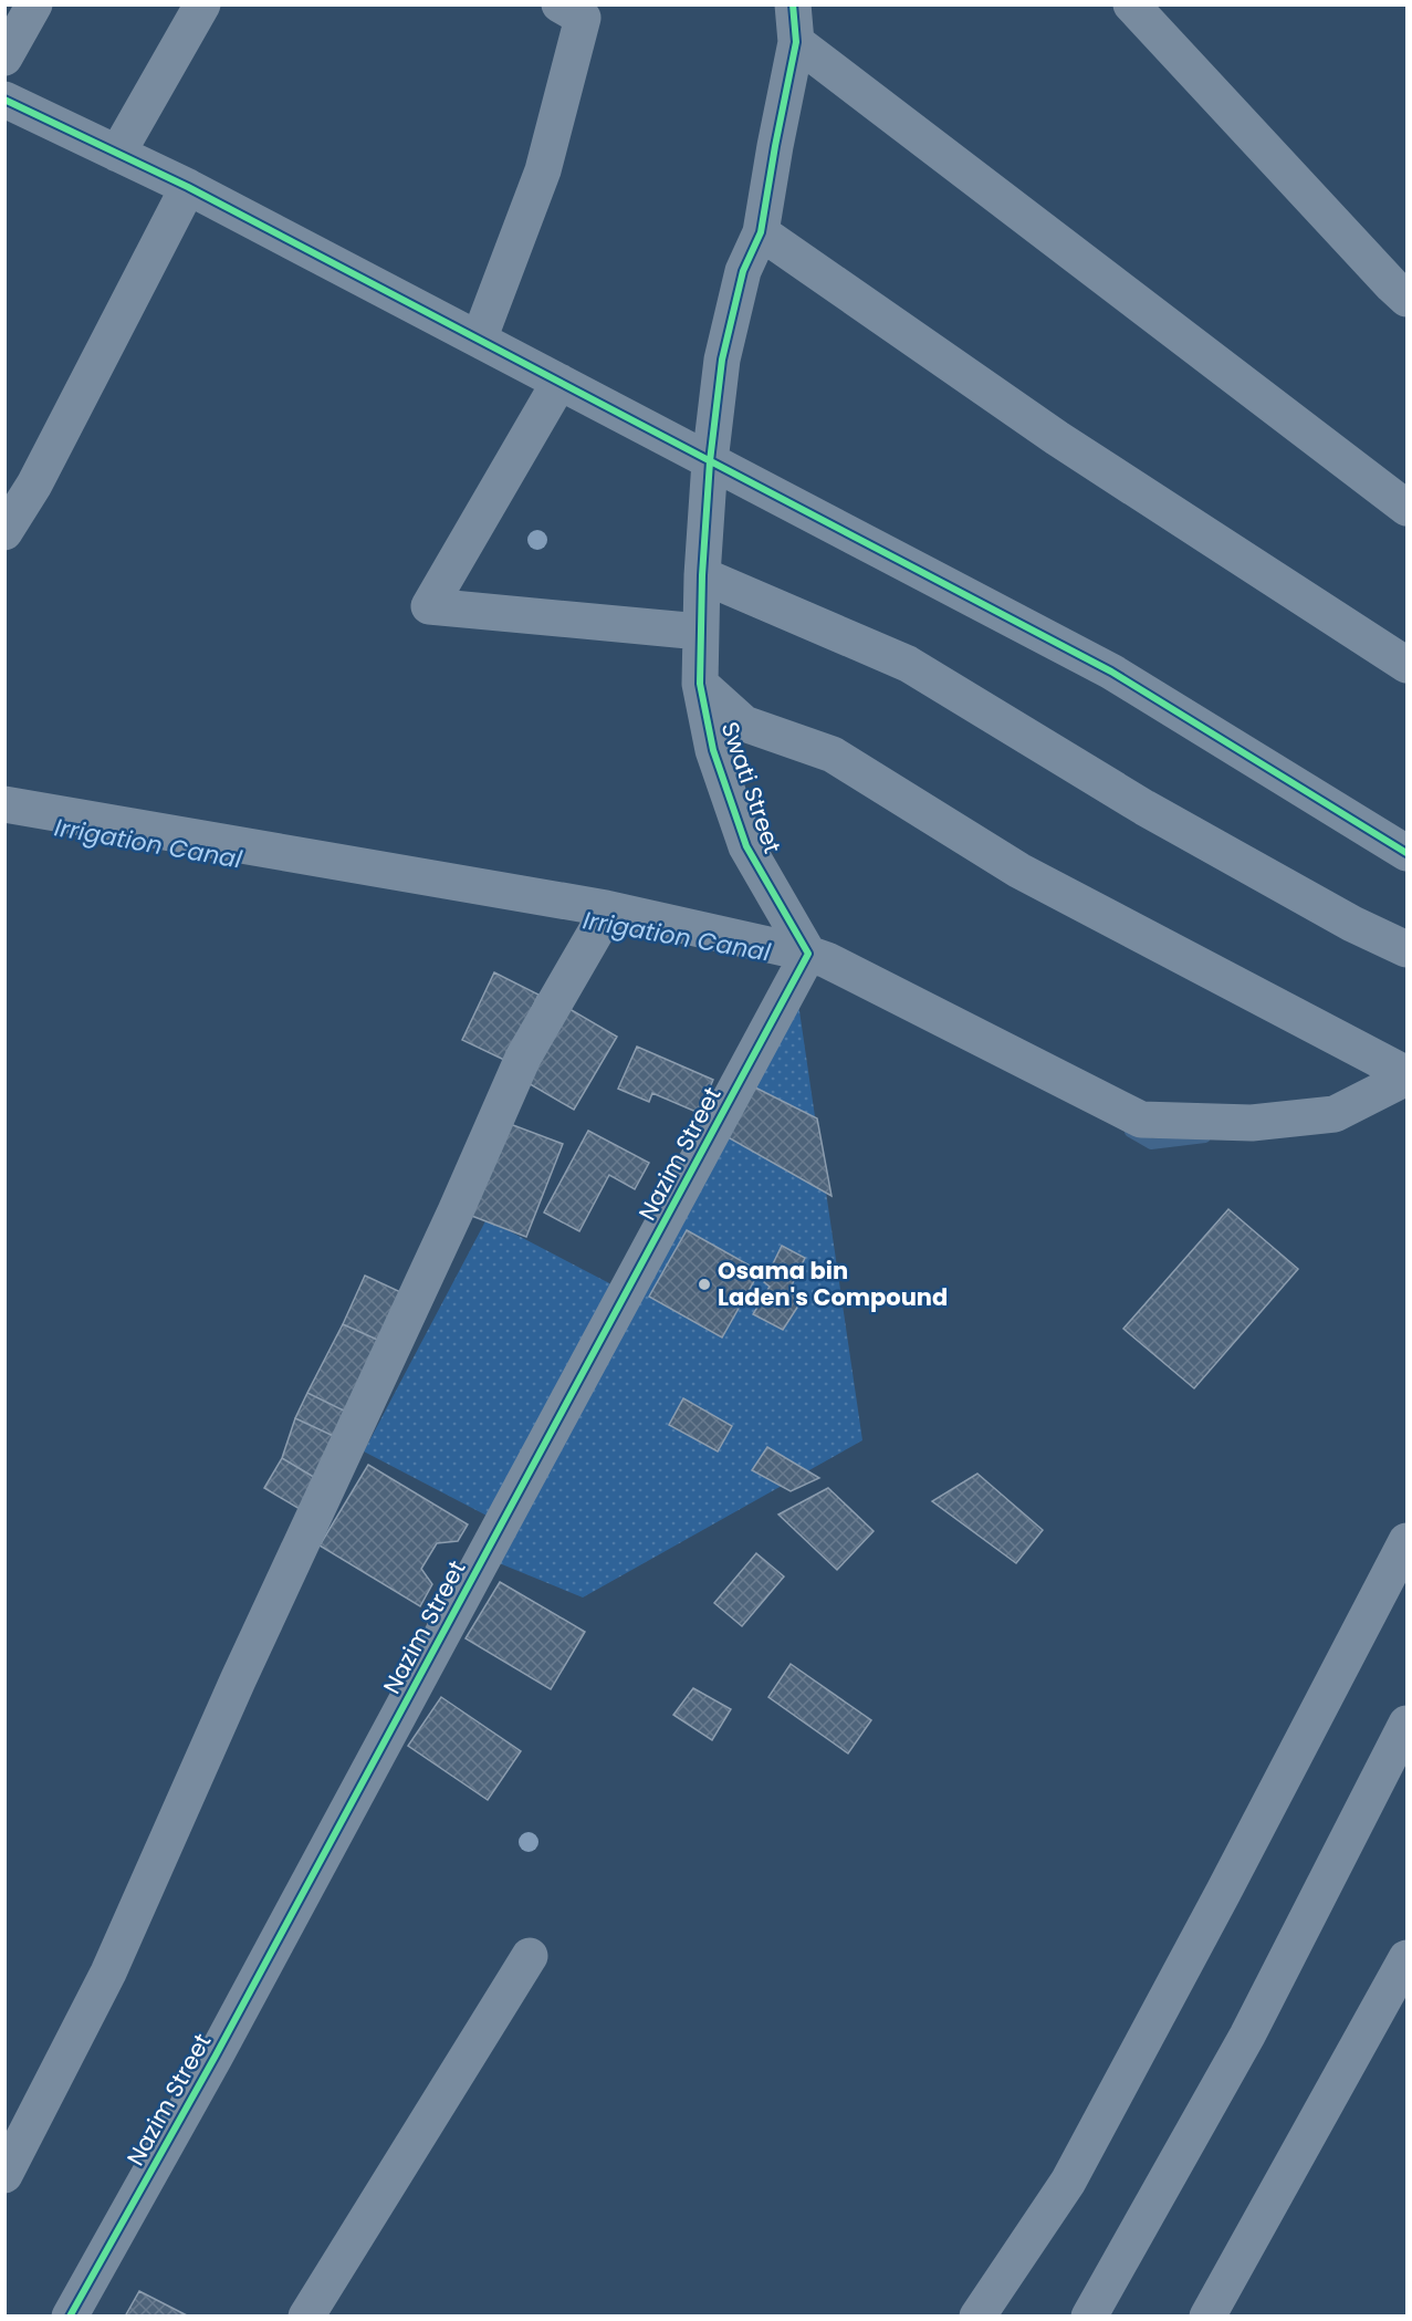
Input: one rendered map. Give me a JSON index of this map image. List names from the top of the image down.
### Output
{
  "streets": {
    "street": ["Swati Street", "Nazim Street"]
  },
  "crossings": [
    ["Swati Street", "Nazim Street"]
  ],
  "water": ["Irrigation Canal"],
  "places": ["Osama bin Laden's Compound"]
}
